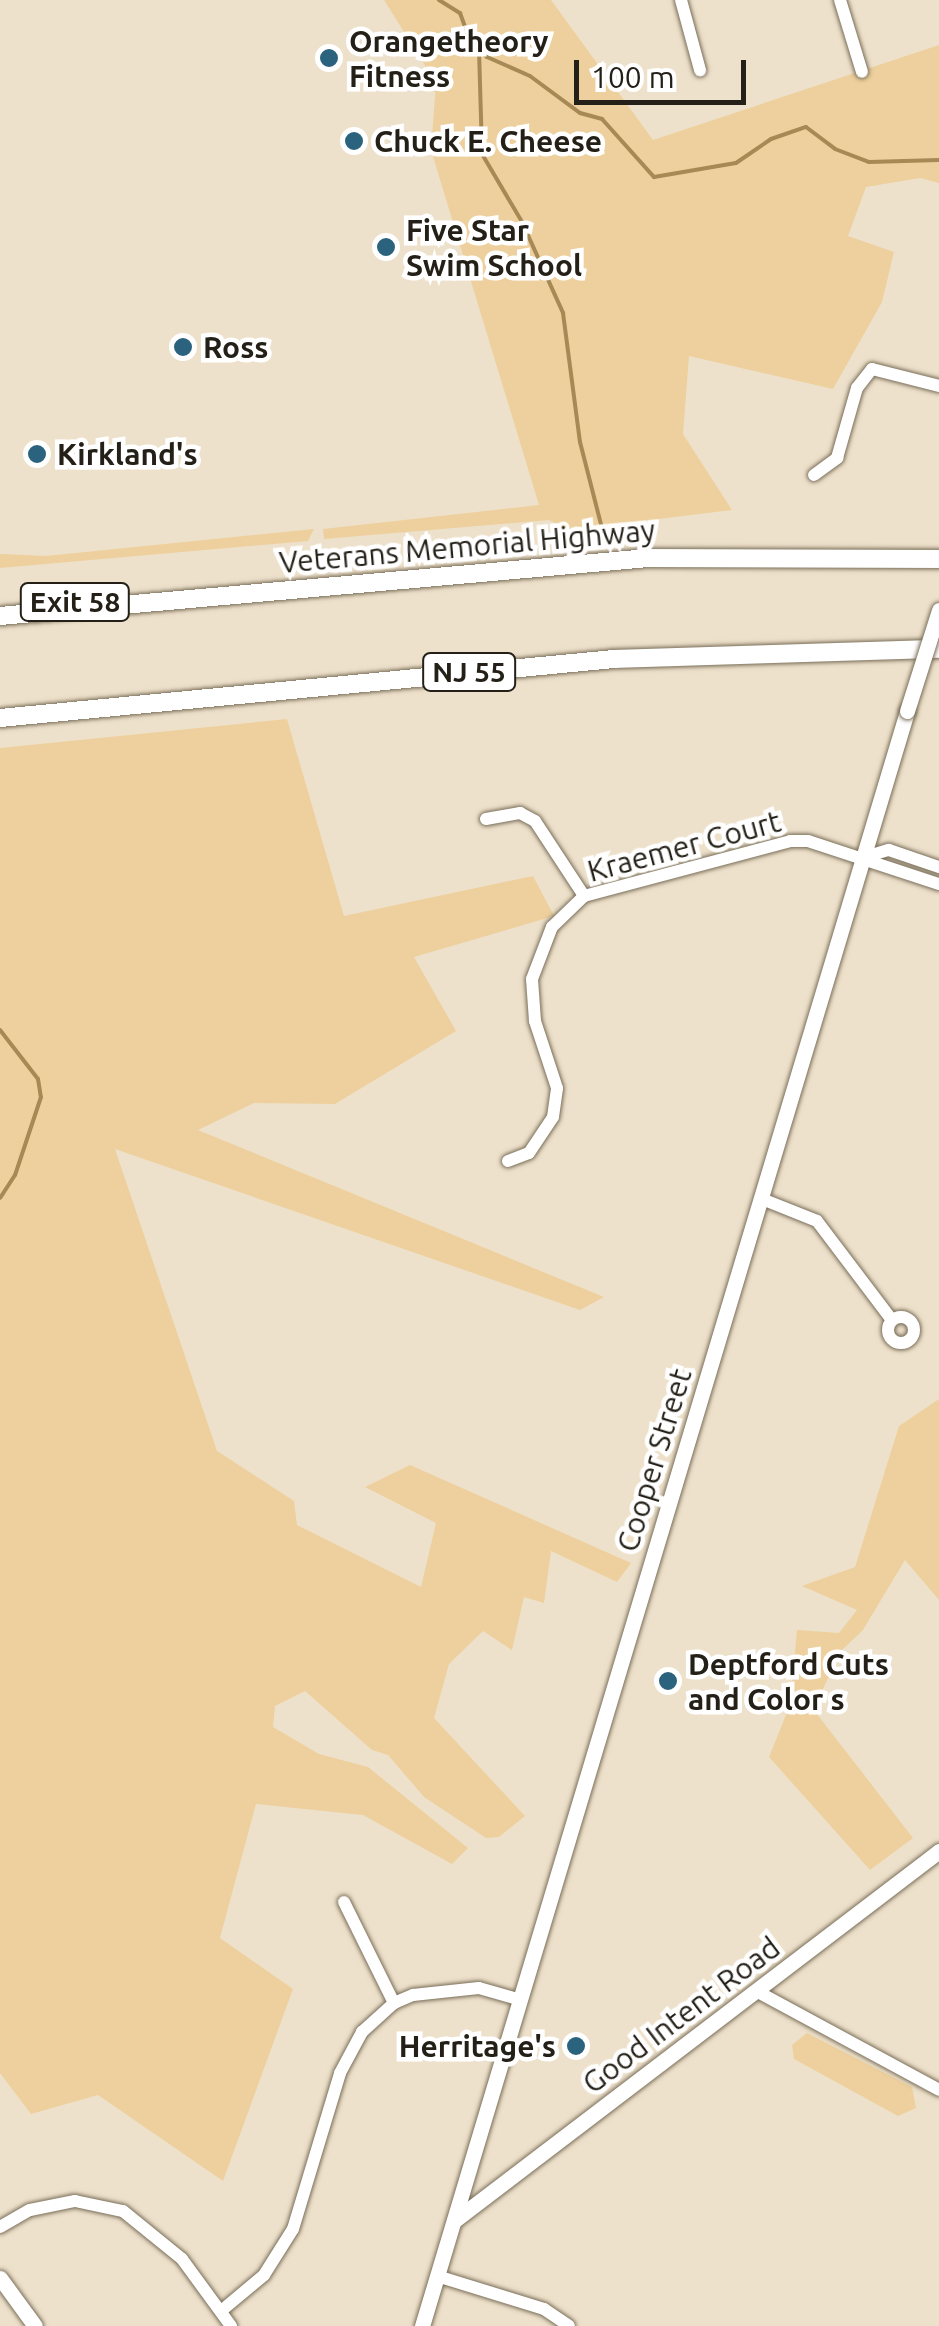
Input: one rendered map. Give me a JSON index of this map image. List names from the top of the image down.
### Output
{
  "streets": {
    "highway": ["Veterans Memorial Highway", "Exit 58", "NJ 55"],
    "main road": ["Cooper Street", "Good Intent Road"],
    "street": ["Kraemer Court"]
  },
  "crossings": [
    ["Veterans Memorial Highway", "Exit 58"],
    ["Kraemer Court", "Cooper Street"],
    ["Cooper Street", "Good Intent Road"]
  ],
  "places": [
    "Orangetheory Fitness",
    "Chuck E. Cheese",
    "Five Star Swim School",
    "Ross",
    "Kirkland's",
    "Deptford Cuts and Color s",
    "Herritage's"
  ],
  "scale_bar": "100 m"
}
